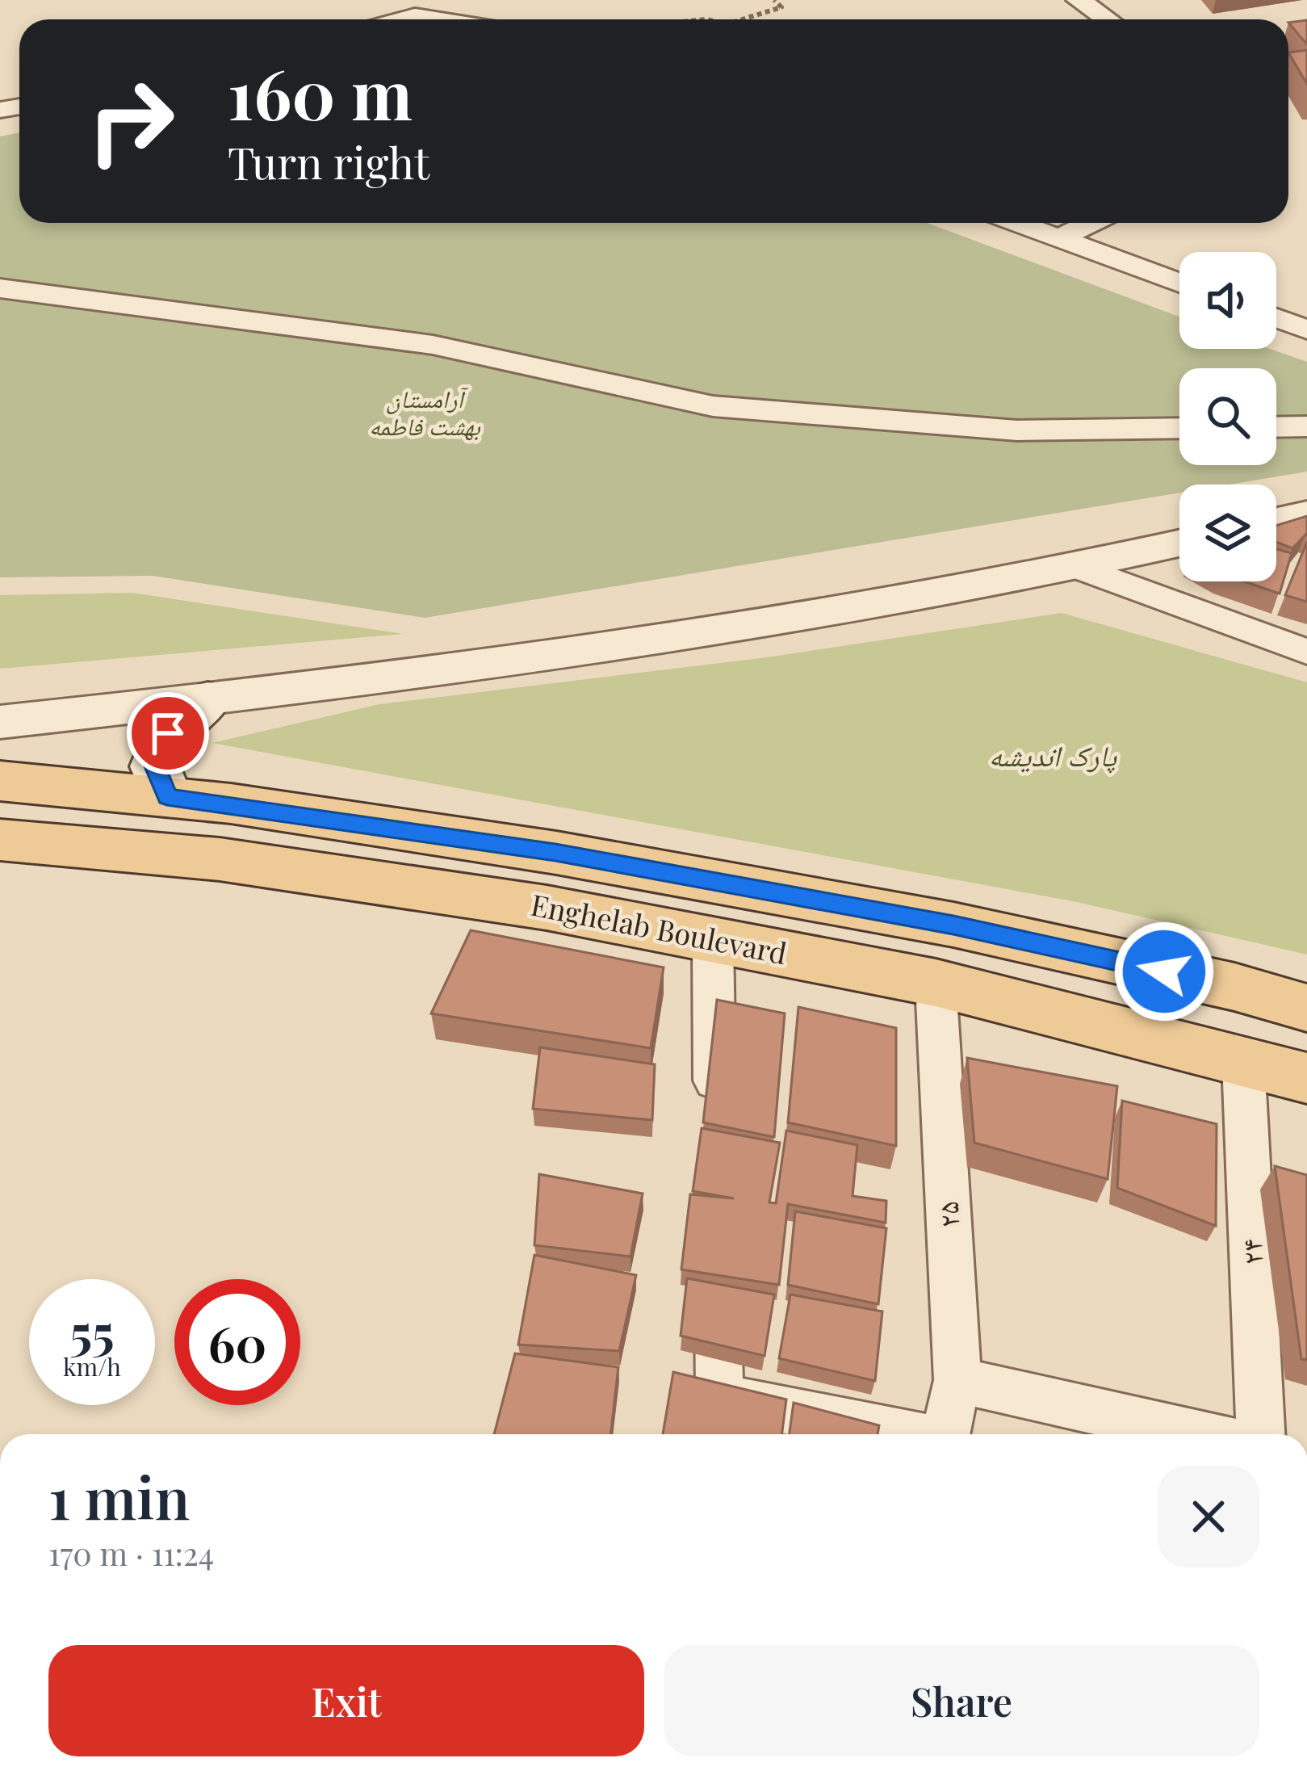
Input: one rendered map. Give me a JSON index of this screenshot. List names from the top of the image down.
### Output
{
  "streets": {
    "main road": ["Enghelab Boulevard"],
    "street": ["۲۵", "۲۴"]
  },
  "crossings": [
    ["Enghelab Boulevard", "۲۵"],
    ["Enghelab Boulevard", "۲۴"]
  ],
  "parks": ["آرامستان بهشت فاطمه", "پارک اندیشه"],
  "page": {
    "turn": ["160 m", "Turn right"],
    "speed": "55 km/h",
    "limit": "60",
    "heading": ["1 min", "170 m · 11:24"],
    "buttons": ["Exit", "Share"]
  }
}
